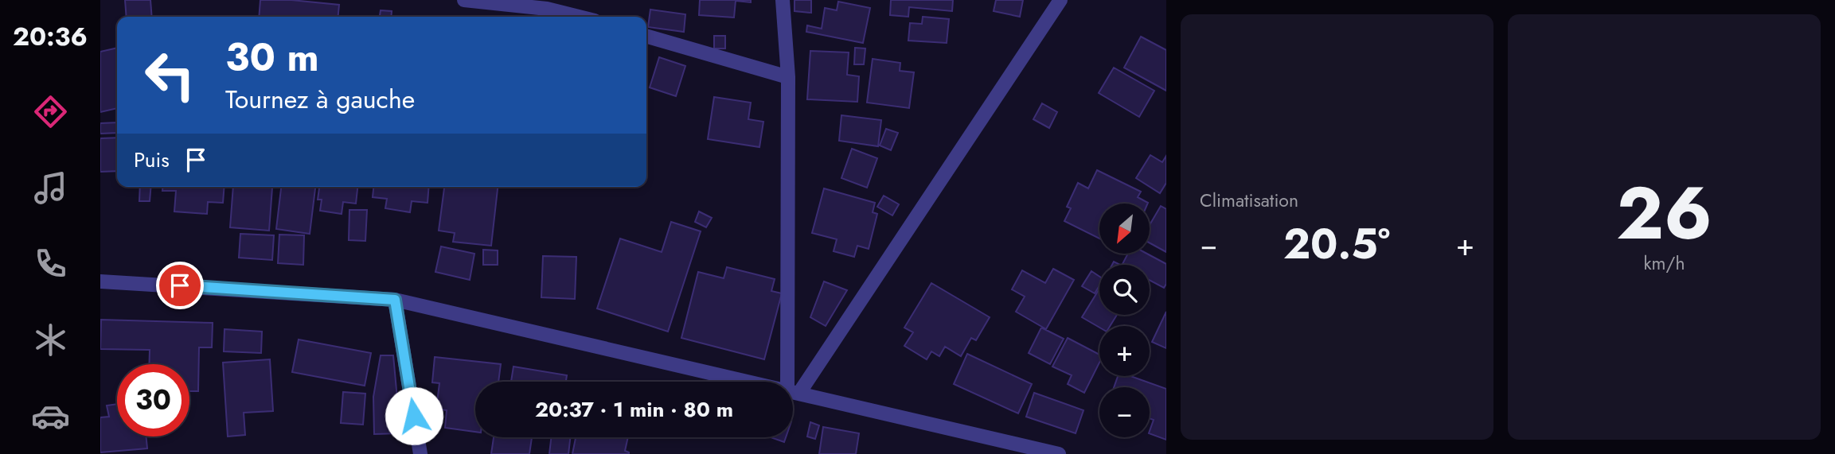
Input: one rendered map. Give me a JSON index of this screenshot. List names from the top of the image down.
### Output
{
  "north": "bottom left",
  "page": {
    "tabs": "20:36",
    "tile": [
      "Climatisation",
      ["26", "km/h"]
    ],
    "turn": ["30 m", "Tournez à gauche"],
    "then": "Puis",
    "map_buttons": ["+", "−"],
    "heat": ["−", "20.5°", "+"],
    "limit": "30",
    "trip": "20:37 · 1 min · 80 m"
  }
}
